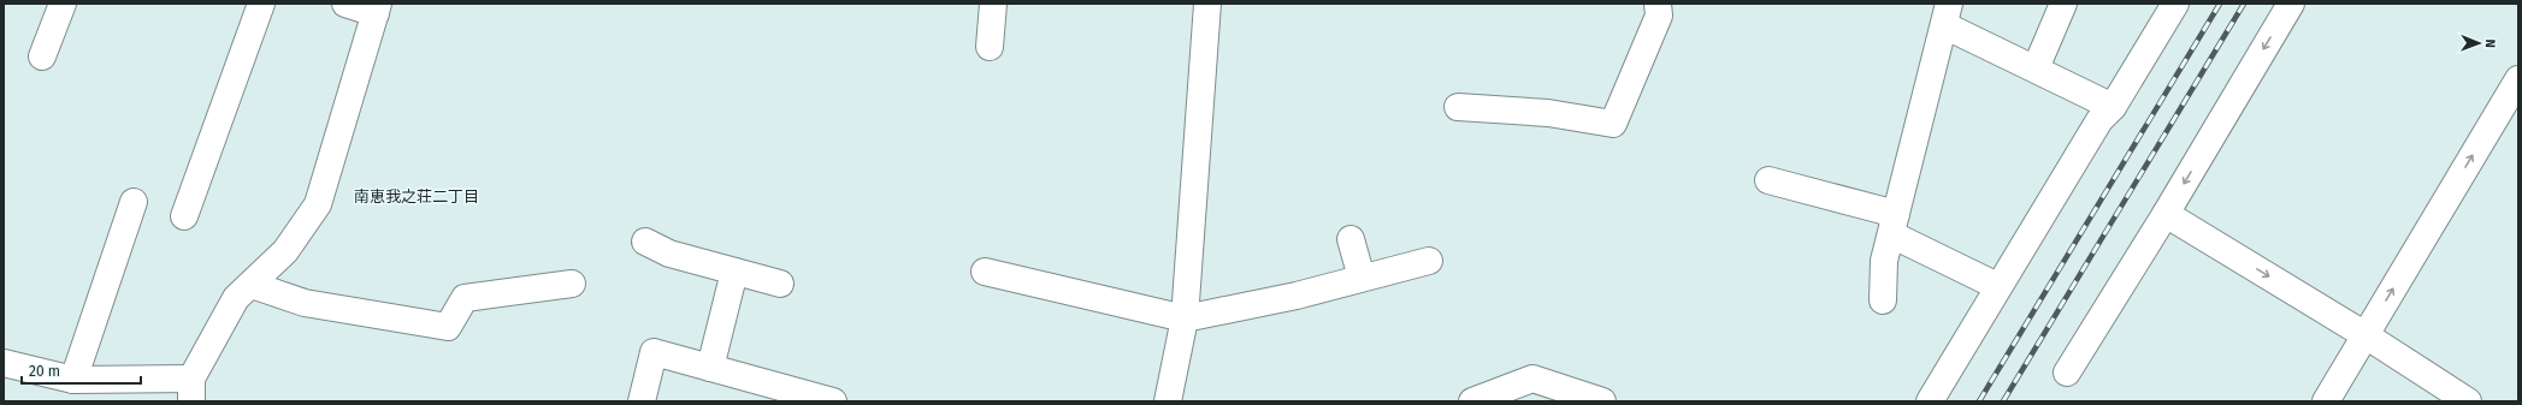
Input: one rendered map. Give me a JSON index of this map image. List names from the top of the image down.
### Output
{
  "districts": ["南恵我之荘二丁目"],
  "scale_bar": "20 m",
  "north": "right"
}
